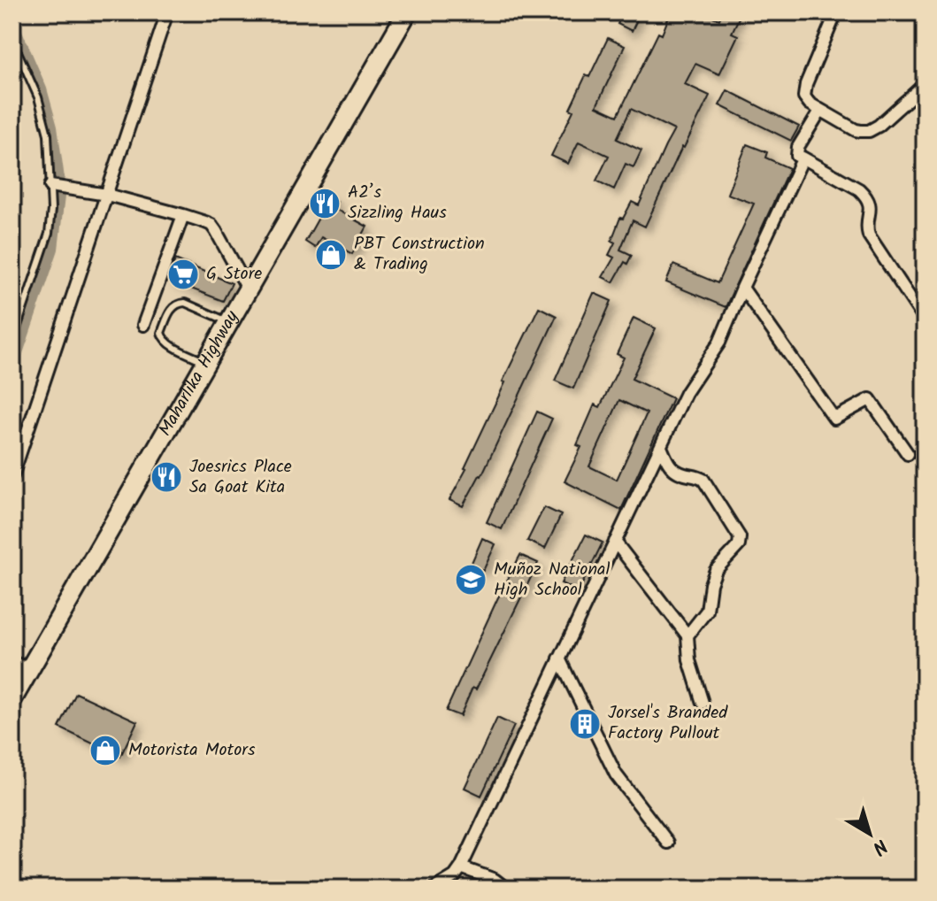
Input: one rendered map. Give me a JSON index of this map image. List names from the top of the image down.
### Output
{
  "streets": {
    "highway": ["Maharlika Highway"]
  },
  "places": {
    "restaurant": ["A2’s Sizzling Haus", "Joesrics Place Sa Goat Kita"],
    "shop": ["PBT Construction & Trading", "Motorista Motors"],
    "supermarket": ["G Store"],
    "school or university": ["Muñoz National High School"],
    "building": ["Jorsel's Branded Factory Pullout"]
  },
  "north": "bottom right"
}
